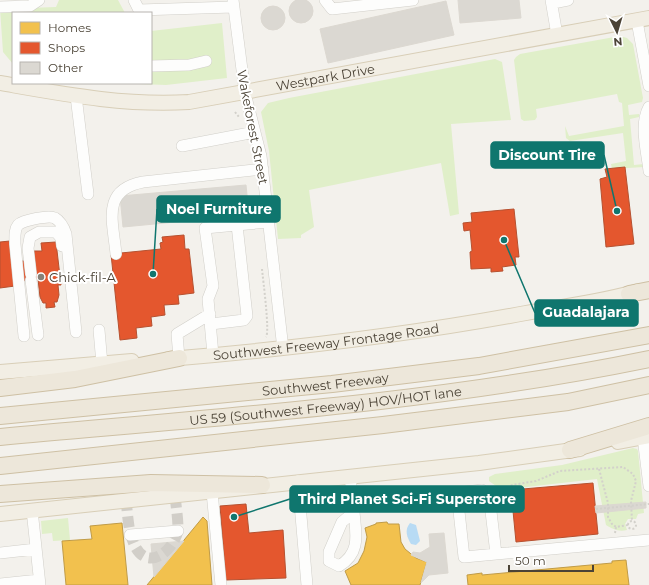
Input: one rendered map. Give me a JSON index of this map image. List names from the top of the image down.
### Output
{
  "streets": {
    "highway": ["Southwest Freeway", "US 59 (Southwest Freeway) HOV/HOT lane"],
    "main road": ["Westpark Drive", "Southwest Freeway Frontage Road"],
    "street": ["Wakeforest Street"]
  },
  "crossings": [
    ["Westpark Drive", "Wakeforest Street"],
    ["Wakeforest Street", "Southwest Freeway Frontage Road"]
  ],
  "places": [
    "Discount Tire",
    "Guadalajara",
    "Noel Furniture",
    "Chick-fil-A",
    "Third Planet Sci-Fi Superstore"
  ],
  "legend": ["Homes", "Shops", "Other"],
  "scale_bar": "50 m",
  "north": "bottom"
}
